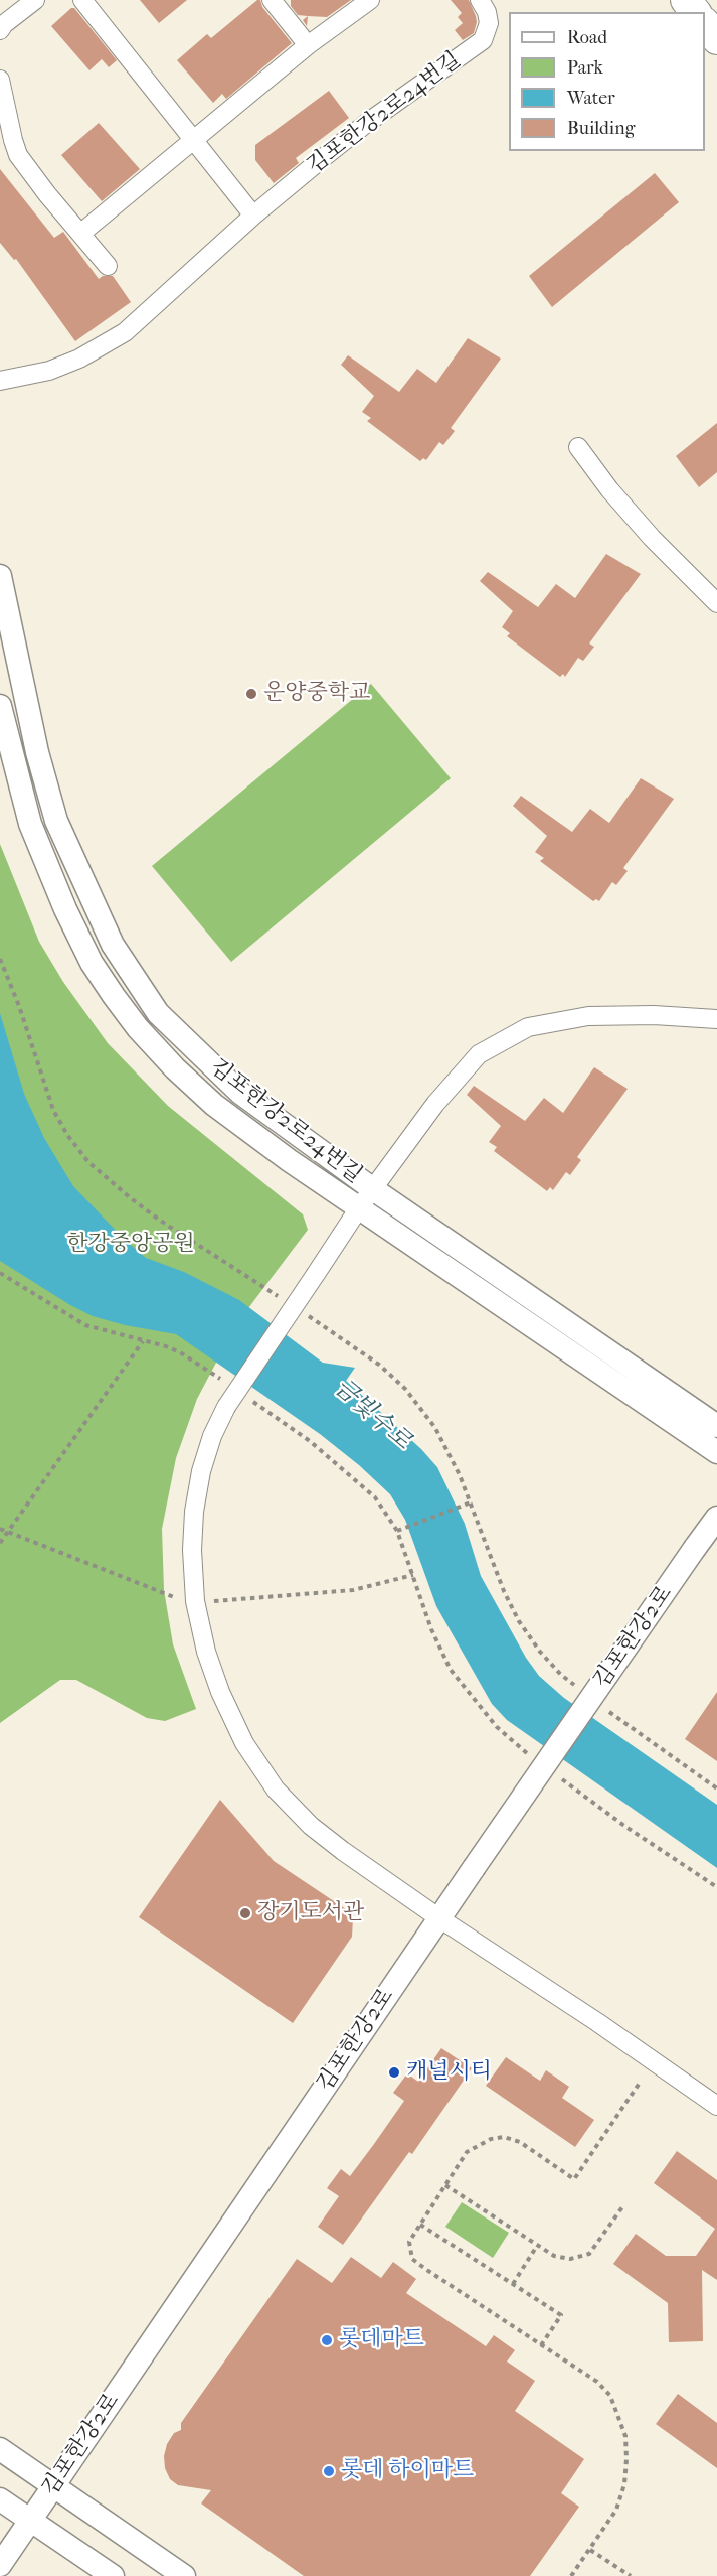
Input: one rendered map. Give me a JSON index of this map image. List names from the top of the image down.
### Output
{
  "streets": {
    "street": ["김포한강2로24번길", "김포한강2로"]
  },
  "water": ["금빛수로"],
  "parks": ["한강중앙공원"],
  "places": [
    "운양중학교",
    "장기도서관",
    "캐널시티",
    "롯데마트",
    "롯데 하이마트"
  ],
  "legend": [
    "Road",
    "Park",
    "Water",
    "Building"
  ]
}
